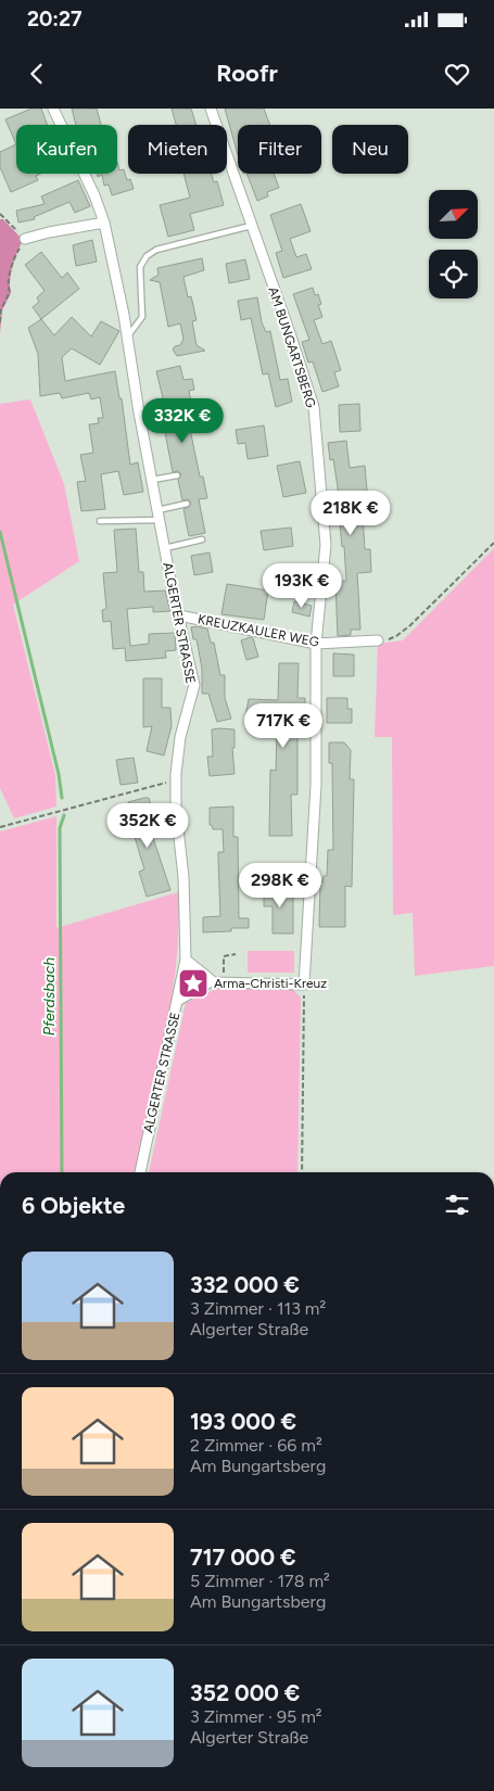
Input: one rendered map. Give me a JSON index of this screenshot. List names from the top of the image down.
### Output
{
  "streets": {
    "street": ["AM BUNGARTSBERG", "ALGERTER STRASSE", "KREUZKAULER WEG"]
  },
  "crossings": [
    ["AM BUNGARTSBERG", "KREUZKAULER WEG"],
    ["ALGERTER STRASSE", "KREUZKAULER WEG"]
  ],
  "water": ["Pferdsbach"],
  "places": {
    "place": ["Arma-Christi-Kreuz"]
  },
  "north": "top right",
  "page": {
    "status": "20:27",
    "header": "Roofr",
    "chip": [
      "Kaufen",
      "Mieten",
      "Filter",
      "Neu"
    ],
    "price": [
      "332K €",
      "218K €",
      "193K €",
      "717K €",
      "352K €",
      "298K €"
    ],
    "heading": "6 Objekte",
    "list": [
      {
        "name": "332 000 €",
        "note": "3 Zimmer · 113 m² · Algerter Straße"
      },
      {
        "name": "193 000 €",
        "note": "2 Zimmer · 66 m² · Am Bungartsberg"
      },
      {
        "name": "717 000 €",
        "note": "5 Zimmer · 178 m² · Am Bungartsberg"
      },
      {
        "name": "352 000 €",
        "note": "3 Zimmer · 95 m² · Algerter Straße"
      }
    ]
  }
}
